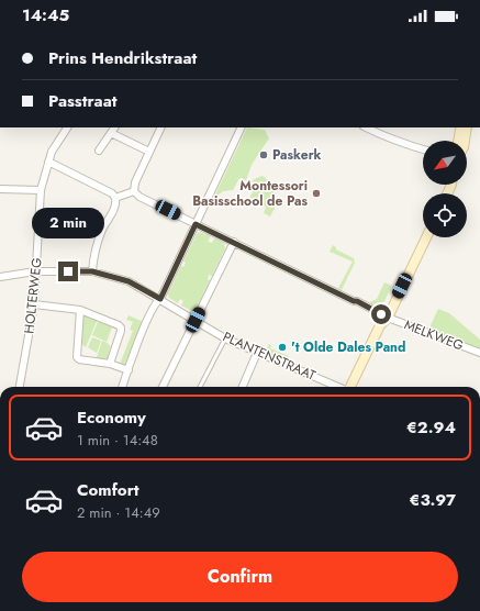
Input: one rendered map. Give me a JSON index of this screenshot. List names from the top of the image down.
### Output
{
  "streets": {
    "street": ["HOLTERWEG", "MELKWEG", "PLANTENSTRAAT"]
  },
  "crossings": [
    ["HOLTERWEG", "PLANTENSTRAAT"]
  ],
  "places": ["Paskerk", "Montessori Basisschool de Pas", "'t Olde Dales Pand"],
  "north": "bottom left",
  "page": {
    "status": "14:45",
    "banner": ["Prins Hendrikstraat", "Passtraat"],
    "bubble": "2 min",
    "list": [
      {
        "name": "Economy",
        "note": "1 min · 14:48",
        "value": "€2.94"
      },
      {
        "name": "Comfort",
        "note": "2 min · 14:49",
        "value": "€3.97"
      }
    ],
    "buttons": "Confirm"
  }
}
